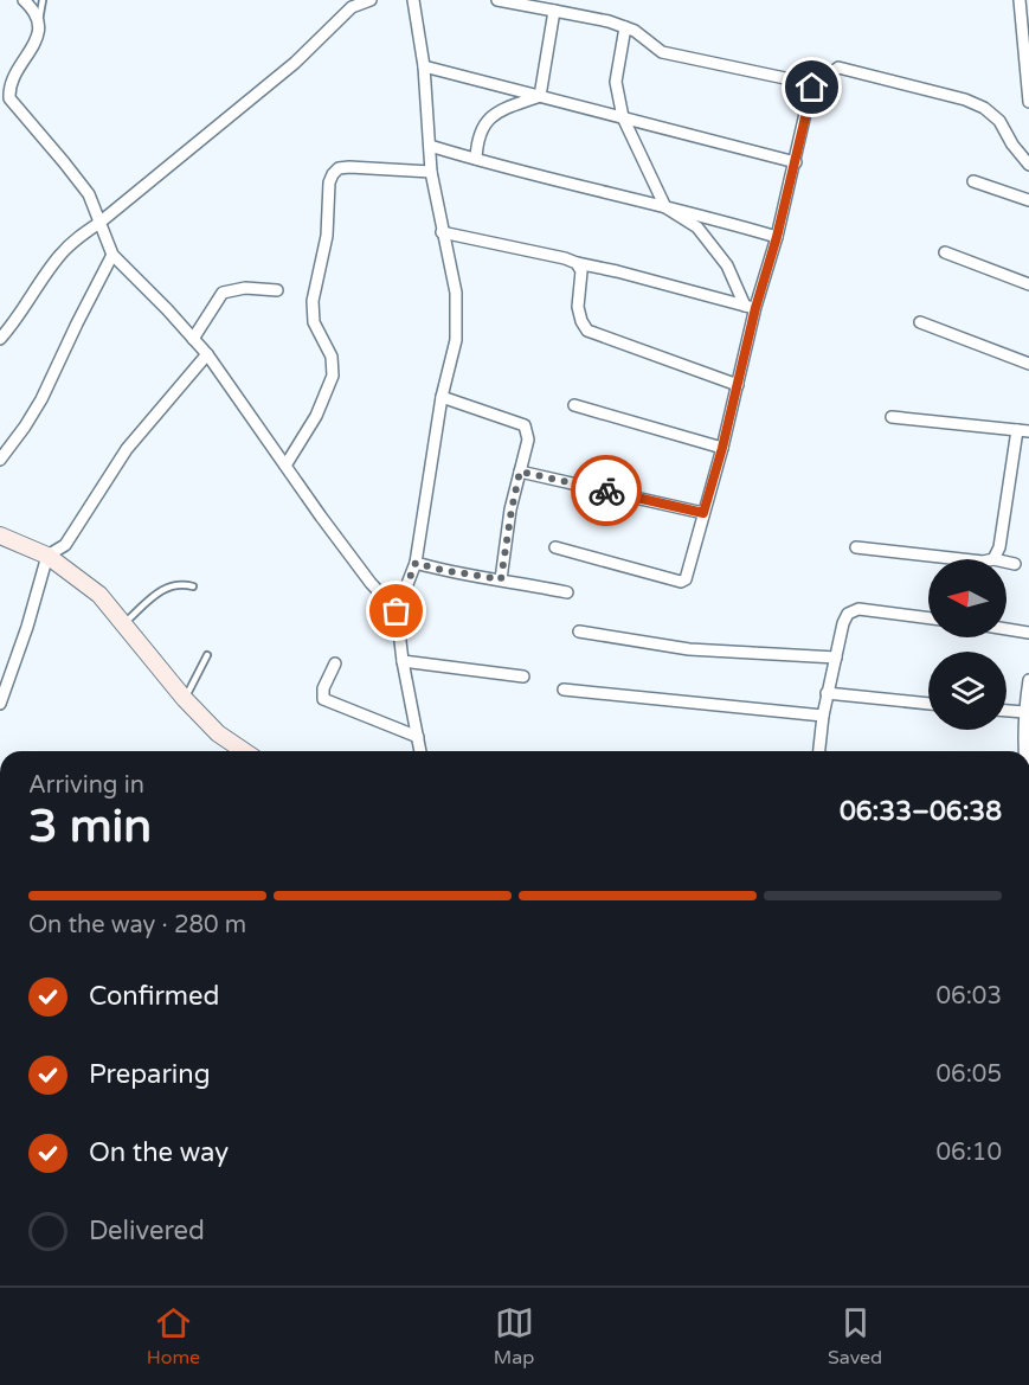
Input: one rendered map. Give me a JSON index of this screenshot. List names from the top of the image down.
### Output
{
  "north": "left",
  "page": {
    "heading": ["3 min", "Arriving in", "06:33–06:38"],
    "bar": "On the way · 280 m",
    "list": [
      ["Confirmed", "06:03"],
      ["Preparing", "06:05"],
      ["On the way", "06:10"],
      "Delivered"
    ],
    "tabs": ["Home", "Map", "Saved"]
  }
}
